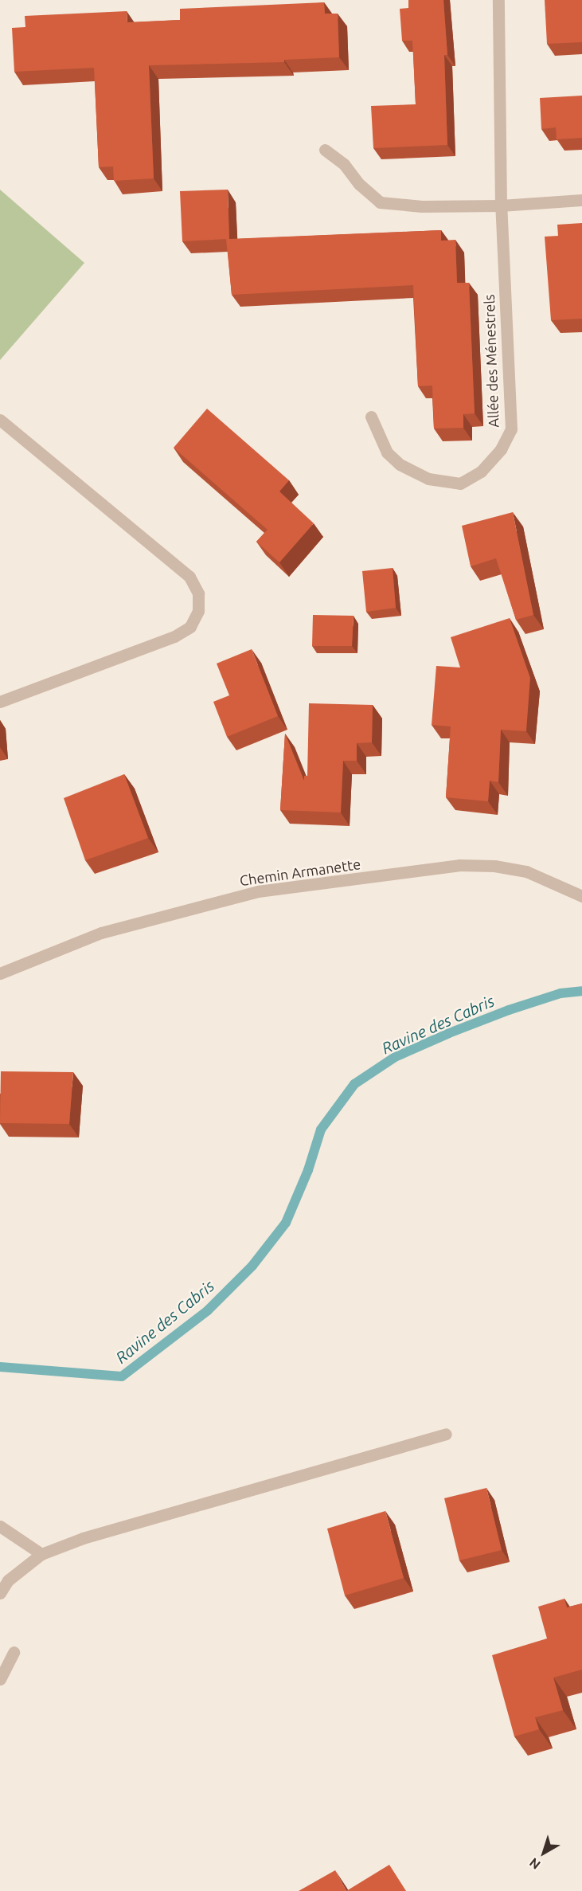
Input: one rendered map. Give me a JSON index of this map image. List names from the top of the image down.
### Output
{
  "streets": {
    "street": ["Allée des Ménestrels", "Chemin Armanette"]
  },
  "water": ["Ravine des Cabris"],
  "north": "bottom left"
}
